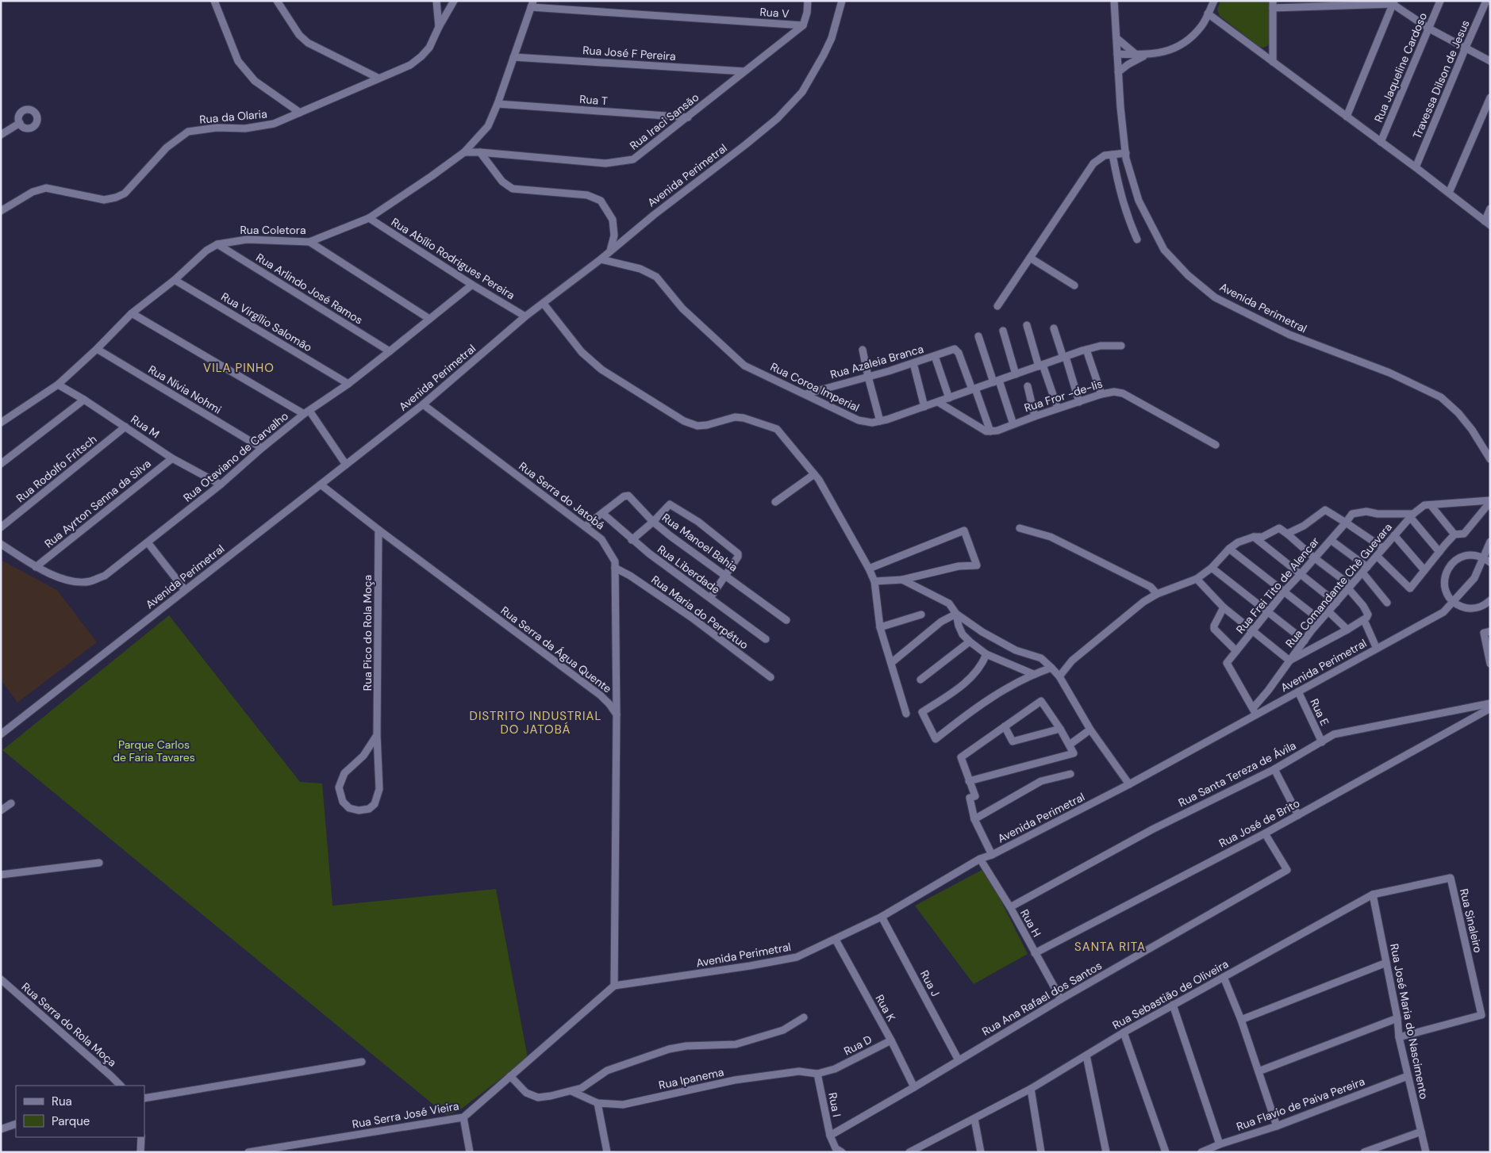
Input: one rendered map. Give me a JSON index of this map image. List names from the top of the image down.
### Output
{
  "streets": {
    "street": [
      "Rua V",
      "Rua José F Pereira",
      "Rua Jaqueline Cardoso",
      "Travessa Dilson de Jesus",
      "Rua T",
      "Rua da Olaria",
      "Rua Iraci Sansão",
      "Avenida Perimetral",
      "Rua Coletora",
      "Rua Abílio Rodrigues Pereira",
      "Rua Arlindo José Ramos",
      "Rua Virgílio Salomão",
      "Rua Azaleia Branca",
      "Rua Coroa Imperial",
      "Rua Nívia Nohmi",
      "Rua Fror -de-lis",
      "Rua M",
      "Rua Otaviano de Carvalho",
      "Rua Rodolfo Fritsch",
      "Rua Serra do Jatobá",
      "Rua Ayrton Senna da Silva",
      "Rua Manoel Bahia",
      "Rua Liberdade",
      "Rua Frei Tito de Alencar",
      "Rua Comandante Chê Guevara",
      "Rua Maria do Perpétuo",
      "Rua Pico do Rola Moça",
      "Rua Serra da Água Quente",
      "Rua E",
      "Rua Santa Tereza de Ávila",
      "Rua José de Brito",
      "Rua Sinaleiro",
      "Rua H",
      "Rua J",
      "Rua Sebastião de Oliveira",
      "Rua Ana Rafael dos Santos",
      "Rua K",
      "Rua José Maria do Nascimento",
      "Rua Serra do Rola Moça",
      "Rua D",
      "Rua Ipanema",
      "Rua Flavio de Paiva Pereira",
      "Rua I",
      "Rua Serra José Vieira"
    ]
  },
  "crossings": [
    ["Rua V", "Rua Iraci Sansão"],
    ["Rua V", "Rua Coletora"],
    ["Rua José F Pereira", "Rua Iraci Sansão"],
    ["Rua José F Pereira", "Rua Coletora"],
    ["Rua T", "Rua Iraci Sansão"],
    ["Rua T", "Rua Coletora"],
    ["Rua Iraci Sansão", "Rua Coletora"],
    ["Avenida Perimetral", "Rua Abílio Rodrigues Pereira"],
    ["Avenida Perimetral", "Rua Coroa Imperial"],
    ["Avenida Perimetral", "Rua Serra do Jatobá"],
    ["Avenida Perimetral", "Rua Frei Tito de Alencar"],
    ["Avenida Perimetral", "Rua Comandante Chê Guevara"],
    ["Avenida Perimetral", "Rua Serra da Água Quente"],
    ["Avenida Perimetral", "Rua E"],
    ["Avenida Perimetral", "Rua H"],
    ["Avenida Perimetral", "Rua J"],
    ["Avenida Perimetral", "Rua K"],
    ["Avenida Perimetral", "Rua Serra José Vieira"],
    ["Rua Coletora", "Rua Abílio Rodrigues Pereira"],
    ["Rua Coletora", "Rua Arlindo José Ramos"],
    ["Rua Coletora", "Rua Virgílio Salomão"],
    ["Rua Coletora", "Rua Nívia Nohmi"],
    ["Rua Coletora", "Rua M"],
    ["Rua Abílio Rodrigues Pereira", "Rua Otaviano de Carvalho"],
    ["Rua Arlindo José Ramos", "Rua Otaviano de Carvalho"],
    ["Rua Virgílio Salomão", "Rua Otaviano de Carvalho"],
    ["Rua Azaleia Branca", "Rua Coroa Imperial"],
    ["Rua Nívia Nohmi", "Rua Otaviano de Carvalho"],
    ["Rua M", "Rua Otaviano de Carvalho"],
    ["Rua M", "Rua Rodolfo Fritsch"],
    ["Rua M", "Rua Ayrton Senna da Silva"],
    ["Rua Otaviano de Carvalho", "Rua Ayrton Senna da Silva"],
    ["Rua Serra do Jatobá", "Rua Manoel Bahia"],
    ["Rua Serra do Jatobá", "Rua Maria do Perpétuo"],
    ["Rua Serra do Jatobá", "Rua Serra da Água Quente"],
    ["Rua Manoel Bahia", "Rua Liberdade"],
    ["Rua Frei Tito de Alencar", "Rua Comandante Chê Guevara"],
    ["Rua Pico do Rola Moça", "Rua Serra da Água Quente"],
    ["Rua E", "Rua Santa Tereza de Ávila"],
    ["Rua Santa Tereza de Ávila", "Rua H"],
    ["Rua José de Brito", "Rua H"],
    ["Rua José de Brito", "Rua Ana Rafael dos Santos"],
    ["Rua Sinaleiro", "Rua Sebastião de Oliveira"],
    ["Rua Sinaleiro", "Rua José Maria do Nascimento"],
    ["Rua H", "Rua Ana Rafael dos Santos"],
    ["Rua J", "Rua Ana Rafael dos Santos"],
    ["Rua Sebastião de Oliveira", "Rua José Maria do Nascimento"],
    ["Rua Ana Rafael dos Santos", "Rua K"],
    ["Rua Ana Rafael dos Santos", "Rua I"],
    ["Rua K", "Rua D"],
    ["Rua José Maria do Nascimento", "Rua Flavio de Paiva Pereira"],
    ["Rua D", "Rua Ipanema"],
    ["Rua D", "Rua I"],
    ["Rua Ipanema", "Rua I"]
  ],
  "districts": ["VILA PINHO", "DISTRITO INDUSTRIAL DO JATOBÁ", "SANTA RITA"],
  "parks": ["Parque Carlos de Faria Tavares"],
  "legend": ["Rua", "Parque"]
}
